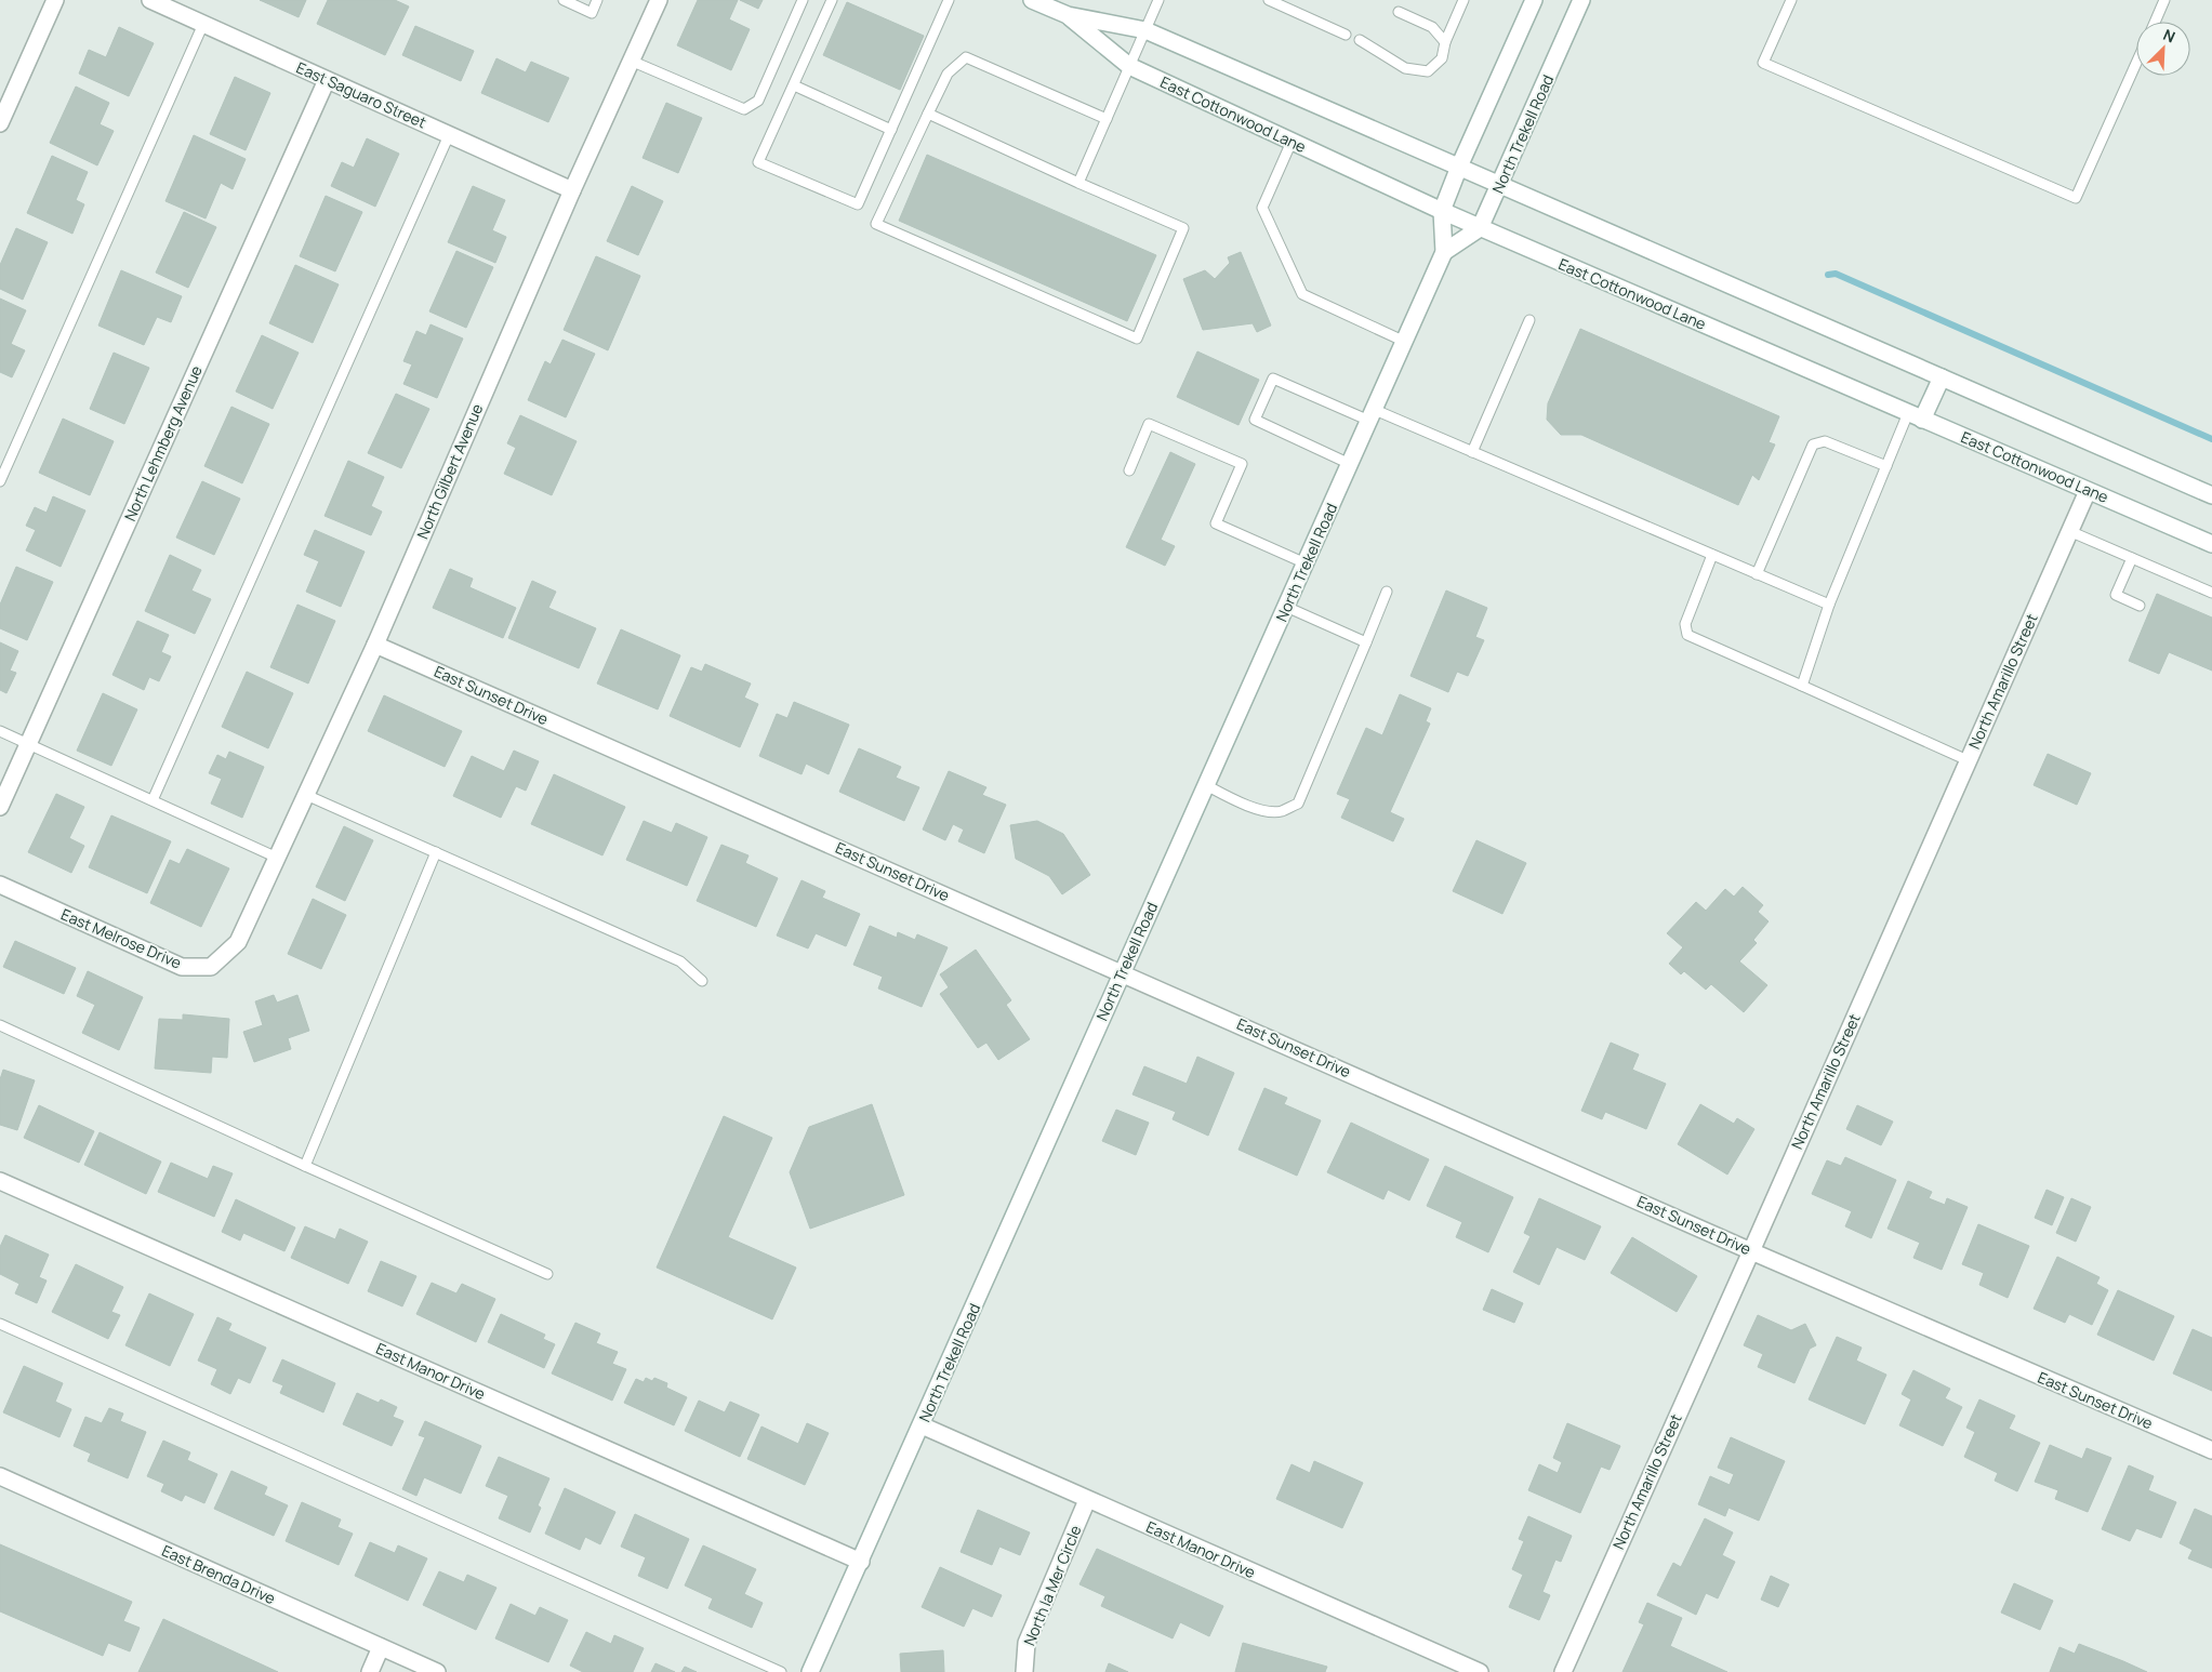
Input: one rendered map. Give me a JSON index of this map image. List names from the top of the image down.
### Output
{
  "streets": {
    "street": [
      "East Saguaro Street",
      "East Cottonwood Lane",
      "North Trekell Road",
      "North Lehmberg Avenue",
      "North Gilbert Avenue",
      "North Amarillo Street",
      "East Sunset Drive",
      "East Melrose Drive",
      "East Manor Drive",
      "East Brenda Drive",
      "North la Mer Circle"
    ]
  },
  "crossings": [
    ["East Saguaro Street", "North Lehmberg Avenue"],
    ["East Saguaro Street", "North Gilbert Avenue"],
    ["East Cottonwood Lane", "North Trekell Road"],
    ["East Cottonwood Lane", "North Amarillo Street"],
    ["North Trekell Road", "East Sunset Drive"],
    ["North Trekell Road", "East Manor Drive"],
    ["North Gilbert Avenue", "East Sunset Drive"],
    ["North Gilbert Avenue", "East Melrose Drive"],
    ["North Amarillo Street", "East Sunset Drive"],
    ["East Manor Drive", "North la Mer Circle"]
  ],
  "north": "top right"
}
